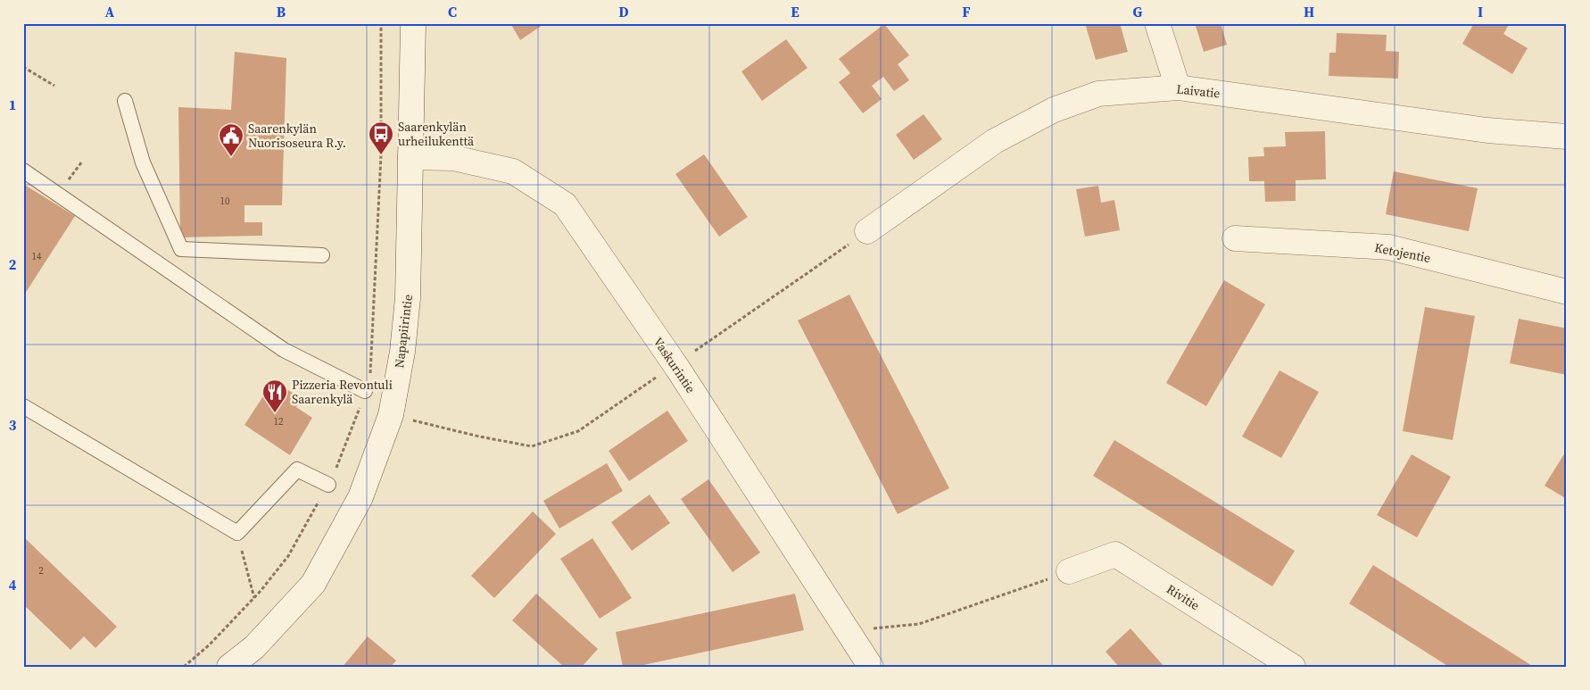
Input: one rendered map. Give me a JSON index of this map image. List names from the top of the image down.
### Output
{
  "streets": {
    "street": [
      "Laivatie",
      "Ketojentie",
      "Napapiirintie",
      "Vaskurintie",
      "Rivitie"
    ]
  },
  "crossings": [
    ["Napapiirintie", "Vaskurintie"]
  ],
  "places": {
    "bus stop": ["Saarenkylän urheilukenttä"],
    "public building": ["Saarenkylän Nuorisoseura R.y."],
    "restaurant": ["Pizzeria Revontuli Saarenkylä"]
  },
  "house_numbers": [
    "10",
    "14",
    "12",
    "2"
  ],
  "grid": {
    "columns": [
      "A",
      "B",
      "C",
      "D",
      "E",
      "F",
      "G",
      "H",
      "I"
    ],
    "rows": [
      "1",
      "2",
      "3",
      "4"
    ]
  }
}
